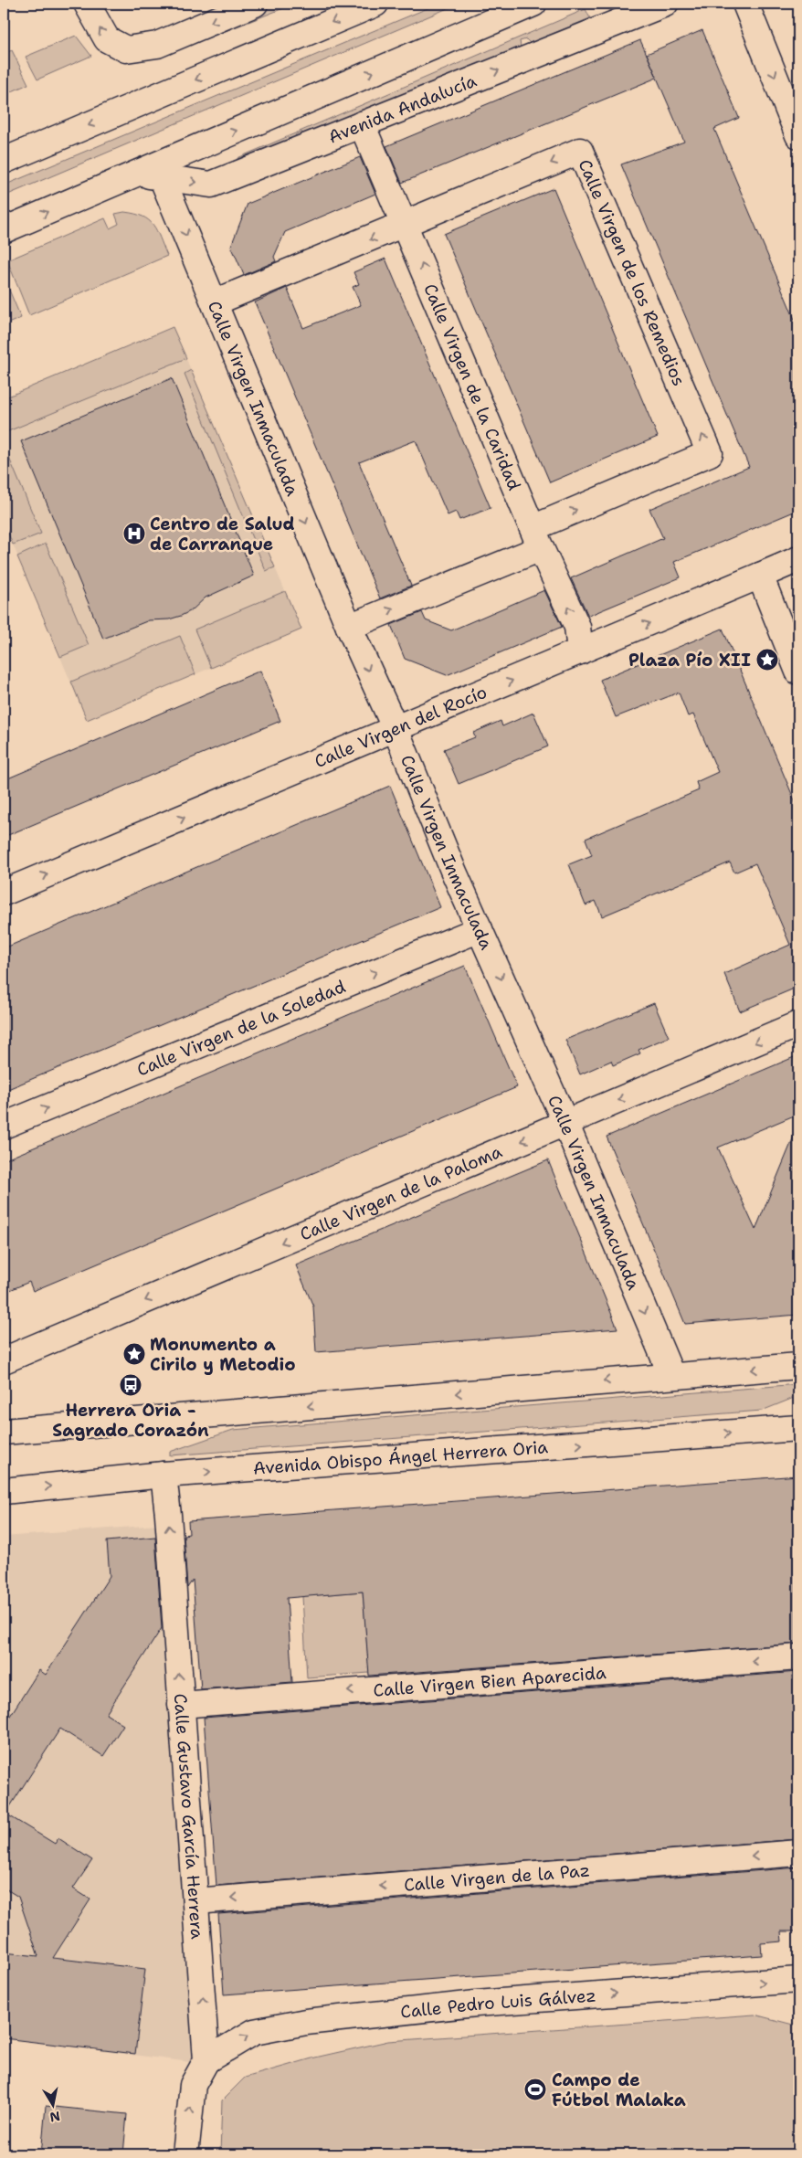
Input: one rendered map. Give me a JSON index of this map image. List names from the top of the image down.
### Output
{
  "streets": {
    "street": [
      "Avenida Andalucía",
      "Calle Virgen de los Remedios",
      "Calle Virgen de la Caridad",
      "Calle Virgen Inmaculada",
      "Calle Virgen del Rocío",
      "Calle Virgen de la Soledad",
      "Calle Virgen de la Paloma",
      "Avenida Obispo Ángel Herrera Oria",
      "Calle Virgen Bien Aparecida",
      "Calle Gustavo García Herrera",
      "Calle Virgen de la Paz",
      "Calle Pedro Luis Gálvez"
    ]
  },
  "crossings": [
    ["Avenida Andalucía", "Calle Virgen de la Caridad"],
    ["Avenida Andalucía", "Calle Virgen Inmaculada"],
    ["Calle Virgen de los Remedios", "Calle Virgen de la Caridad"],
    ["Calle Virgen de los Remedios", "Calle Virgen Inmaculada"],
    ["Calle Virgen de la Caridad", "Calle Virgen del Rocío"],
    ["Calle Virgen Inmaculada", "Calle Virgen del Rocío"],
    ["Calle Virgen Inmaculada", "Calle Virgen de la Soledad"],
    ["Calle Virgen Inmaculada", "Calle Virgen de la Paloma"],
    ["Avenida Obispo Ángel Herrera Oria", "Calle Gustavo García Herrera"],
    ["Calle Virgen Bien Aparecida", "Calle Gustavo García Herrera"],
    ["Calle Gustavo García Herrera", "Calle Virgen de la Paz"],
    ["Calle Gustavo García Herrera", "Calle Pedro Luis Gálvez"]
  ],
  "one_way": [
    "Calle Virgen de la Caridad",
    "Calle Virgen Inmaculada",
    "Calle Virgen del Rocío",
    "Calle Virgen de la Soledad",
    "Calle Virgen Bien Aparecida",
    "Calle Gustavo García Herrera",
    "Calle Virgen de la Paz",
    "Calle Pedro Luis Gálvez"
  ],
  "places": {
    "hospital": ["Centro de Salud de Carranque"],
    "place": ["Plaza Pío XII", "Monumento a Cirilo y Metodio"],
    "bus stop": ["Herrera Oria - Sagrado Corazón"],
    "sports": ["Campo de Fútbol Malaka"]
  },
  "north": "bottom"
}
